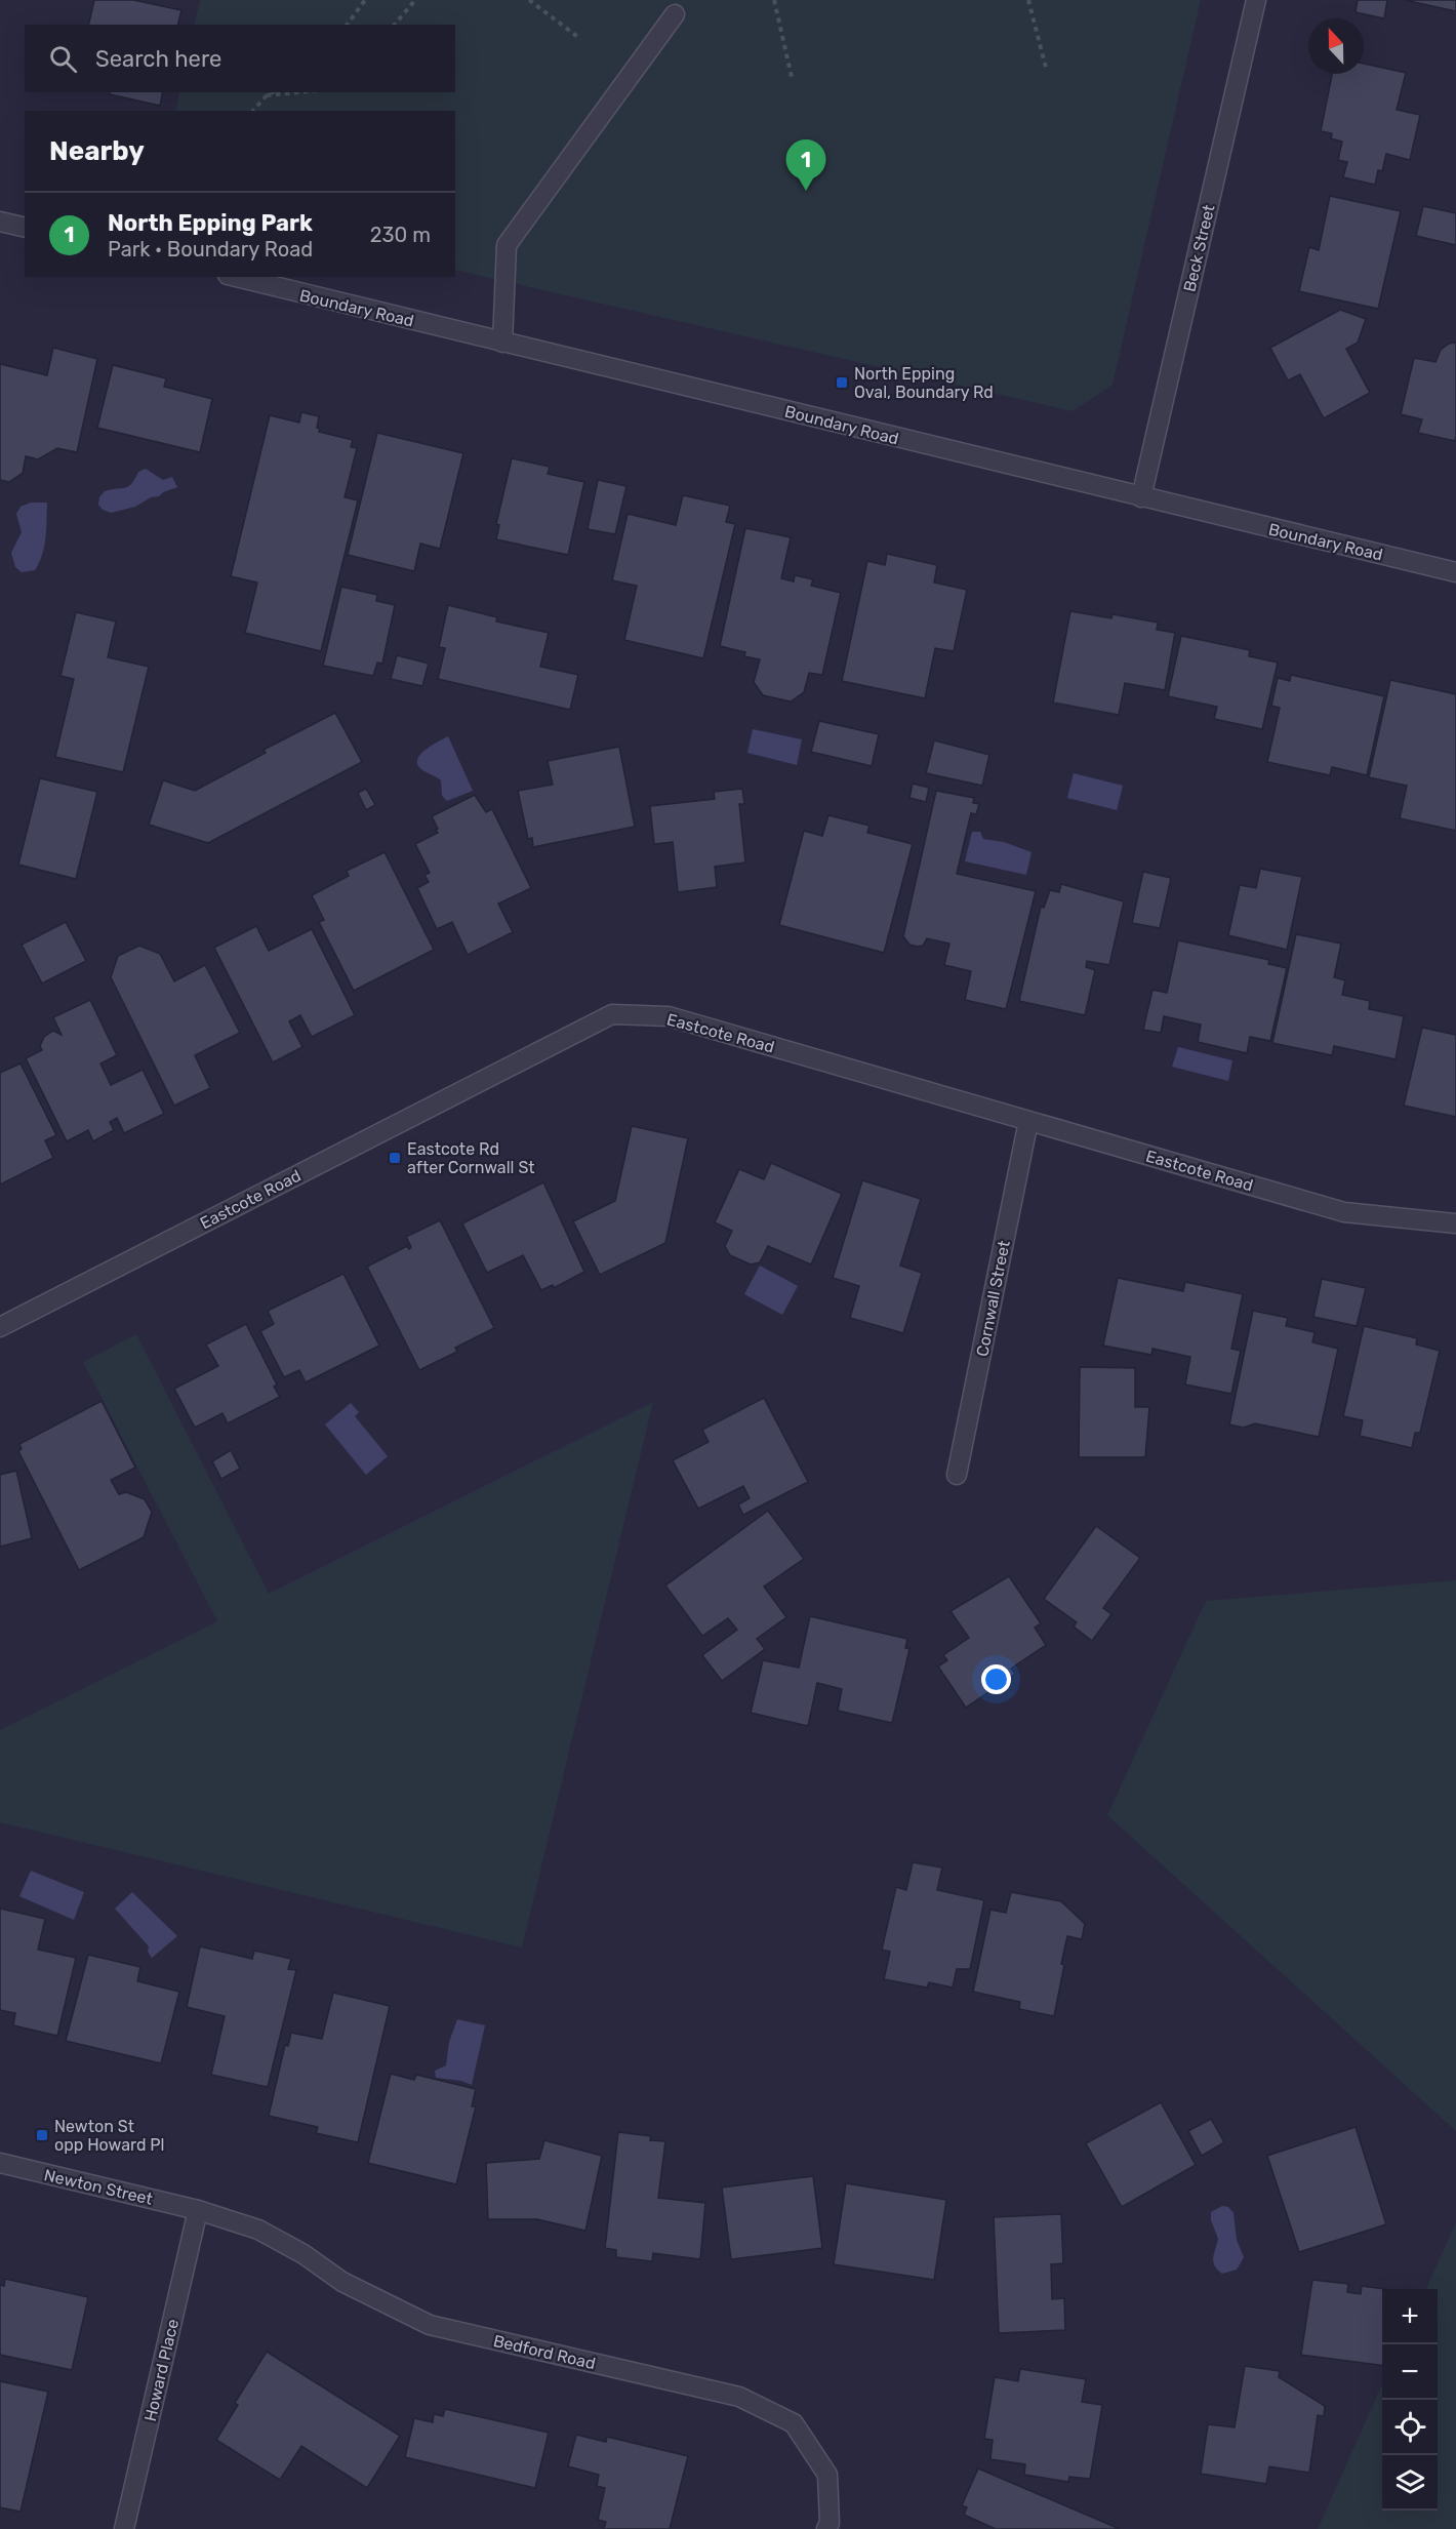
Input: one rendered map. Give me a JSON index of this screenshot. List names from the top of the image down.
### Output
{
  "streets": {
    "street": [
      "Beck Street",
      "Boundary Road",
      "Eastcote Road",
      "Cornwall Street",
      "Newton Street",
      "Bedford Road",
      "Howard Place"
    ]
  },
  "crossings": [
    ["Beck Street", "Boundary Road"],
    ["Eastcote Road", "Cornwall Street"],
    ["Newton Street", "Bedford Road"],
    ["Newton Street", "Howard Place"],
    ["Bedford Road", "Howard Place"]
  ],
  "places": {
    "transit": ["North Epping Oval, Boundary Rd", "Eastcote Rd after Cornwall St", "Newton St opp Howard Pl"]
  },
  "north": "top",
  "page": {
    "search": "Search here",
    "heading": "Nearby",
    "pins": "1",
    "list": [
      {
        "mark": "1",
        "name": "North Epping Park",
        "note": "Park · Boundary Road",
        "value": "230 m"
      }
    ],
    "map_buttons": ["+", "−"]
  }
}
